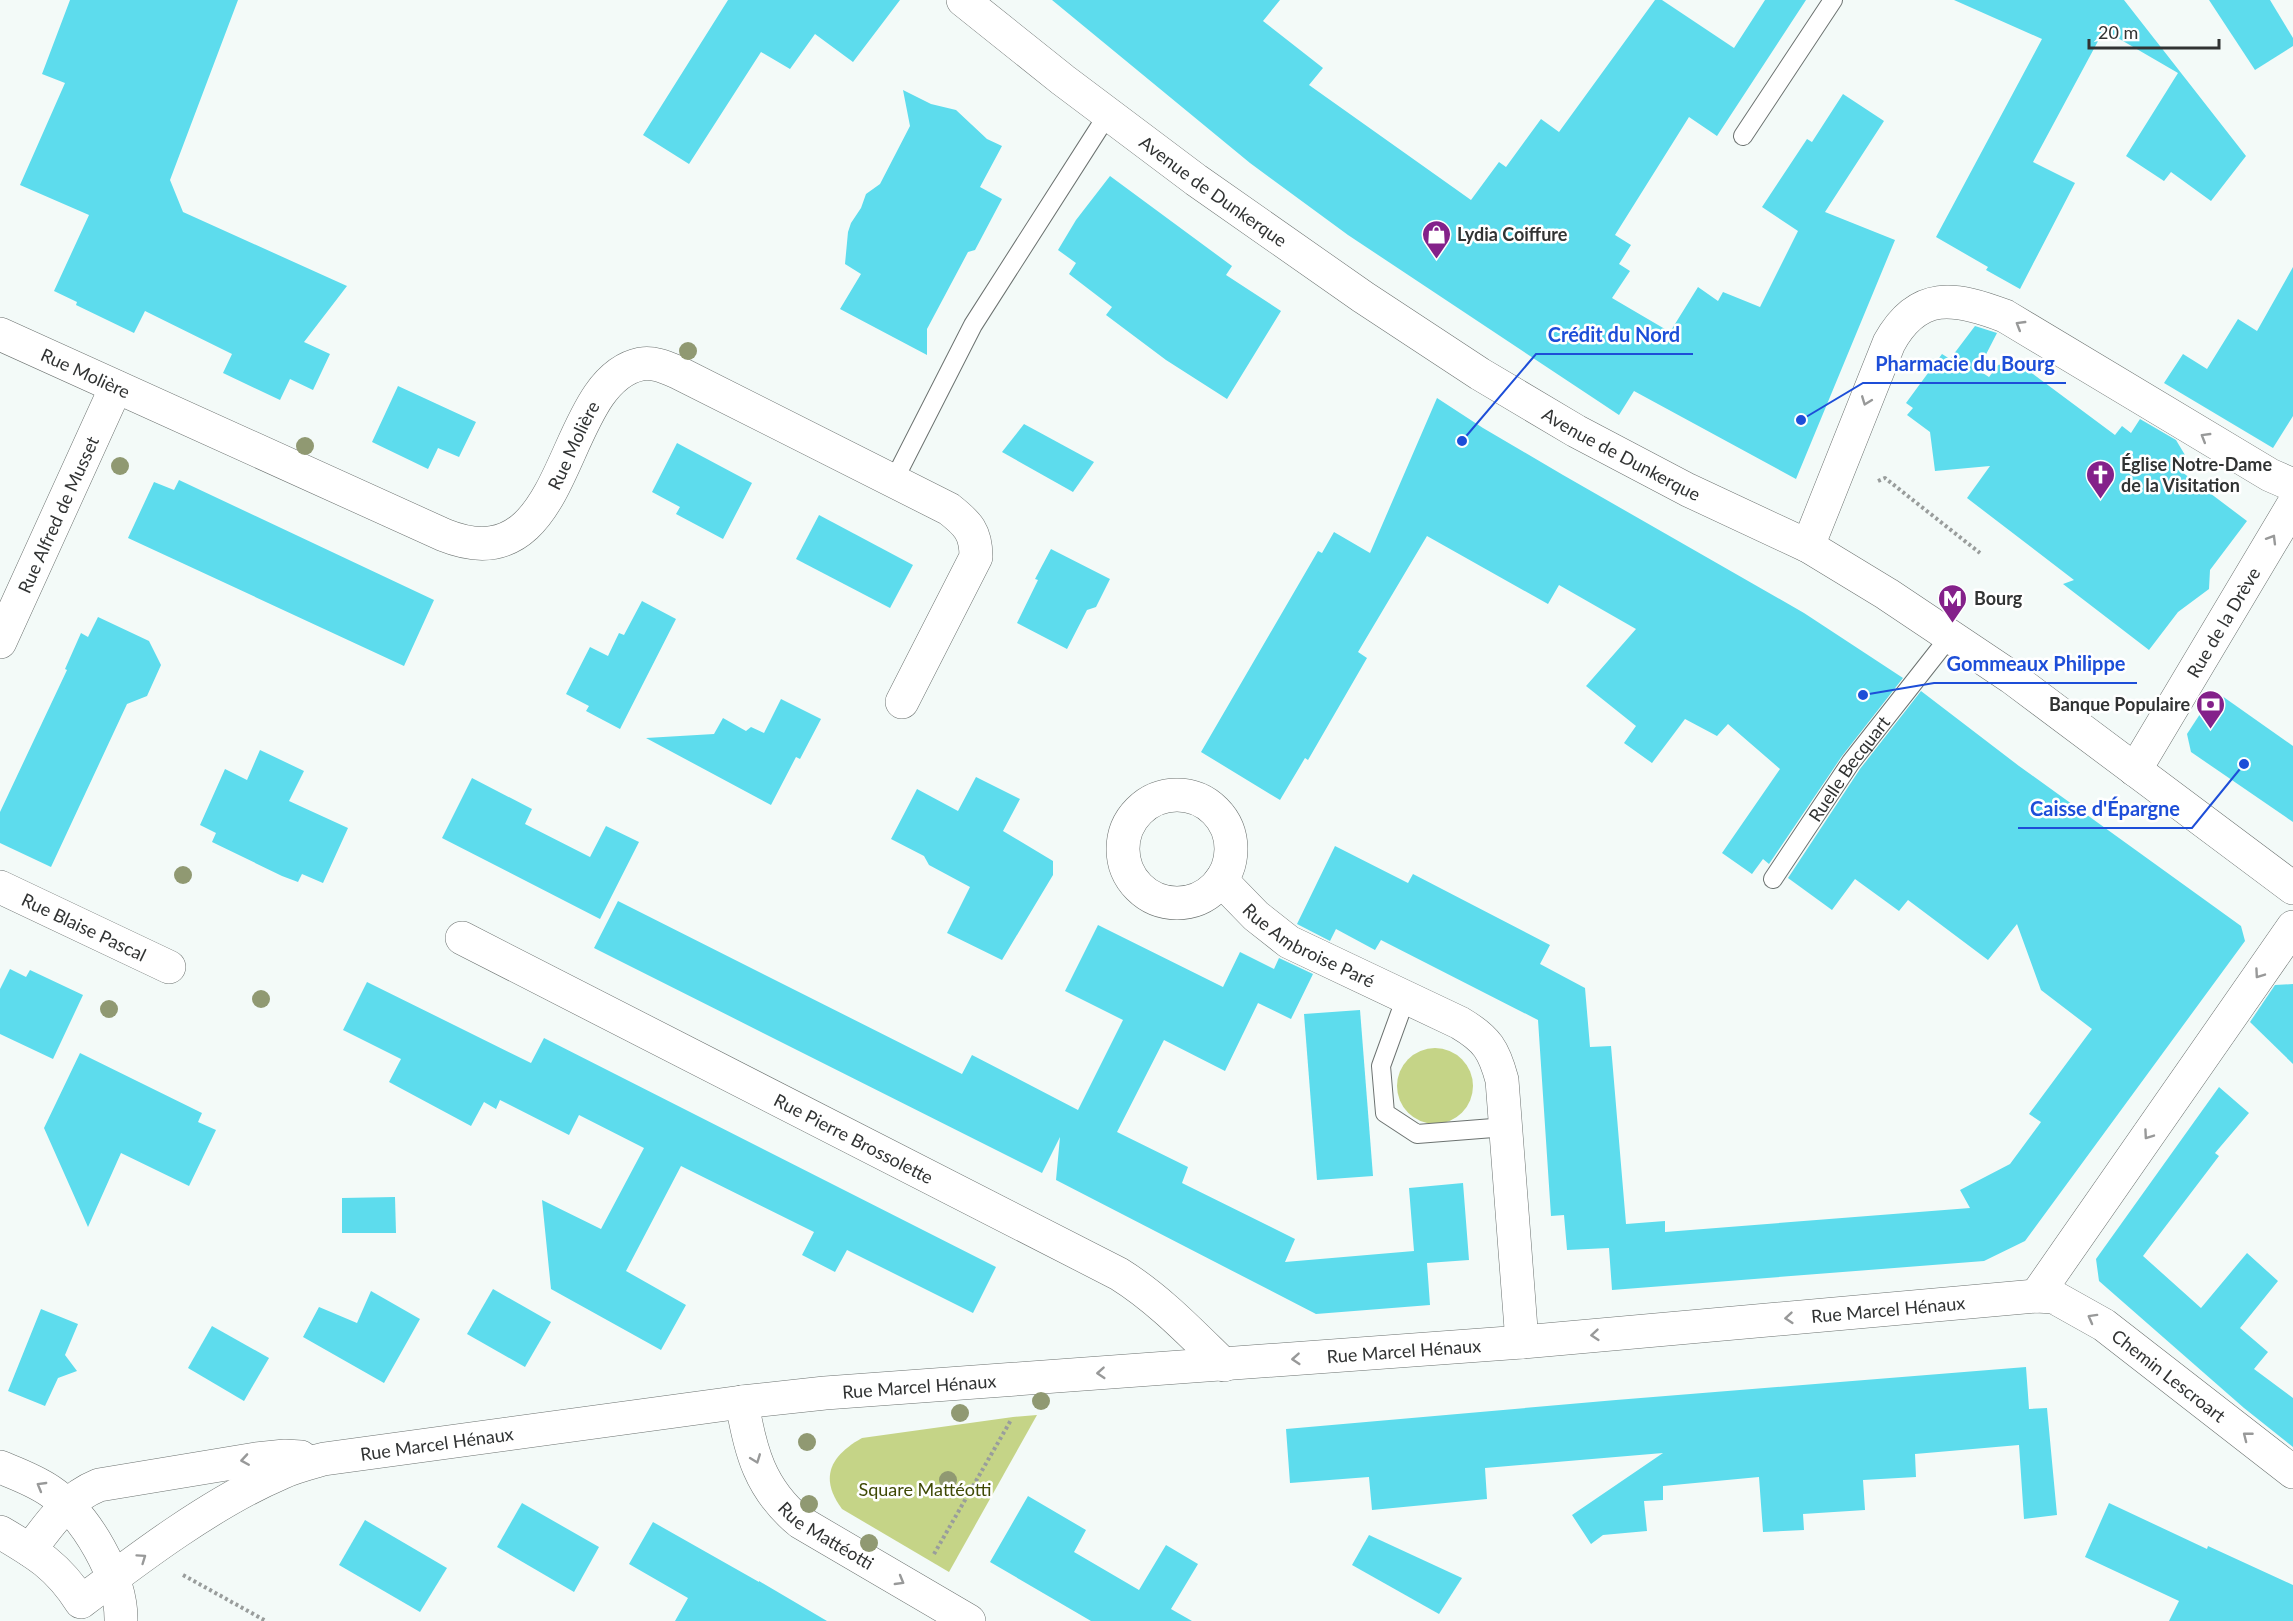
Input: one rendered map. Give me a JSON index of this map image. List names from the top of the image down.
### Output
{
  "streets": {
    "street": [
      "Avenue de Dunkerque",
      "Rue Molière",
      "Rue Alfred de Musset",
      "Rue de la Drève",
      "Rue Blaise Pascal",
      "Rue Ambroise Paré",
      "Rue Pierre Brossolette",
      "Rue Marcel Hénaux",
      "Chemin Lescroart",
      "Rue Mattéotti"
    ],
    "lane": ["Ruelle Becquart"]
  },
  "crossings": [
    ["Avenue de Dunkerque", "Rue de la Drève"],
    ["Avenue de Dunkerque", "Ruelle Becquart"],
    ["Rue Molière", "Rue Alfred de Musset"],
    ["Rue Ambroise Paré", "Rue Marcel Hénaux"],
    ["Rue Pierre Brossolette", "Rue Marcel Hénaux"],
    ["Rue Marcel Hénaux", "Chemin Lescroart"],
    ["Rue Marcel Hénaux", "Rue Mattéotti"]
  ],
  "one_way": [
    "Rue de la Drève",
    "Rue Marcel Hénaux",
    "Chemin Lescroart",
    "Rue Mattéotti"
  ],
  "parks": ["Square Mattéotti"],
  "places": {
    "shop": ["Lydia Coiffure"],
    "other": [
      "Pharmacie du Bourg",
      "Crédit du Nord",
      "Gommeaux Philippe",
      "Caisse d'Épargne"
    ],
    "church": ["Église Notre-Dame de la Visitation"],
    "metro station": ["Bourg"],
    "bank": ["Banque Populaire"]
  },
  "scale_bar": "20 m"
}
